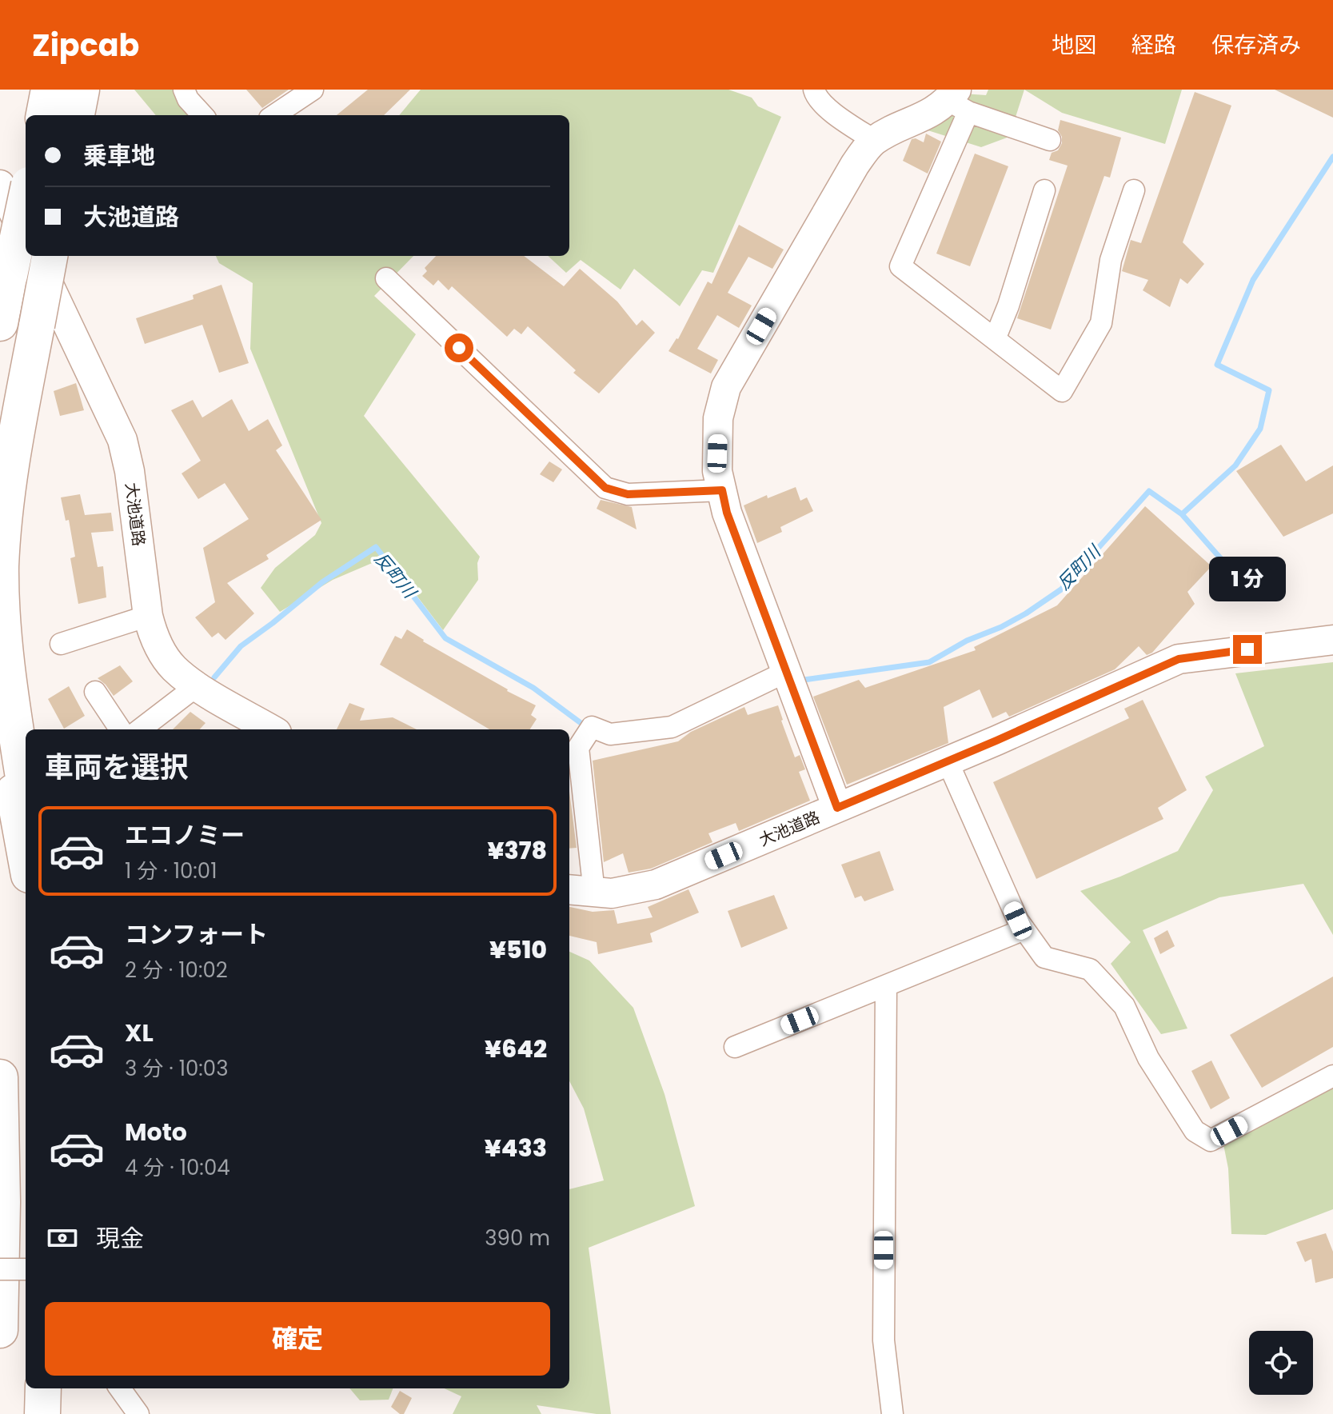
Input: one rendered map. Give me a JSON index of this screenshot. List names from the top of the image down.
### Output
{
  "streets": {
    "street": ["大池道路"]
  },
  "water": ["反町川"],
  "page": {
    "header": "Zipcab",
    "nav": ["地図", "経路", "保存済み"],
    "banner": ["乗車地", "大池道路"],
    "bubble": "1 分",
    "heading": "車両を選択",
    "list": [
      {
        "name": "エコノミー",
        "note": "1 分 · 10:01",
        "value": "¥378"
      },
      {
        "name": "コンフォート",
        "note": "2 分 · 10:02",
        "value": "¥510"
      },
      {
        "name": "XL",
        "note": "3 分 · 10:03",
        "value": "¥642"
      },
      {
        "name": "Moto",
        "note": "4 分 · 10:04",
        "value": "¥433"
      }
    ],
    "pay": ["現金", "390 m"],
    "buttons": "確定"
  }
}
